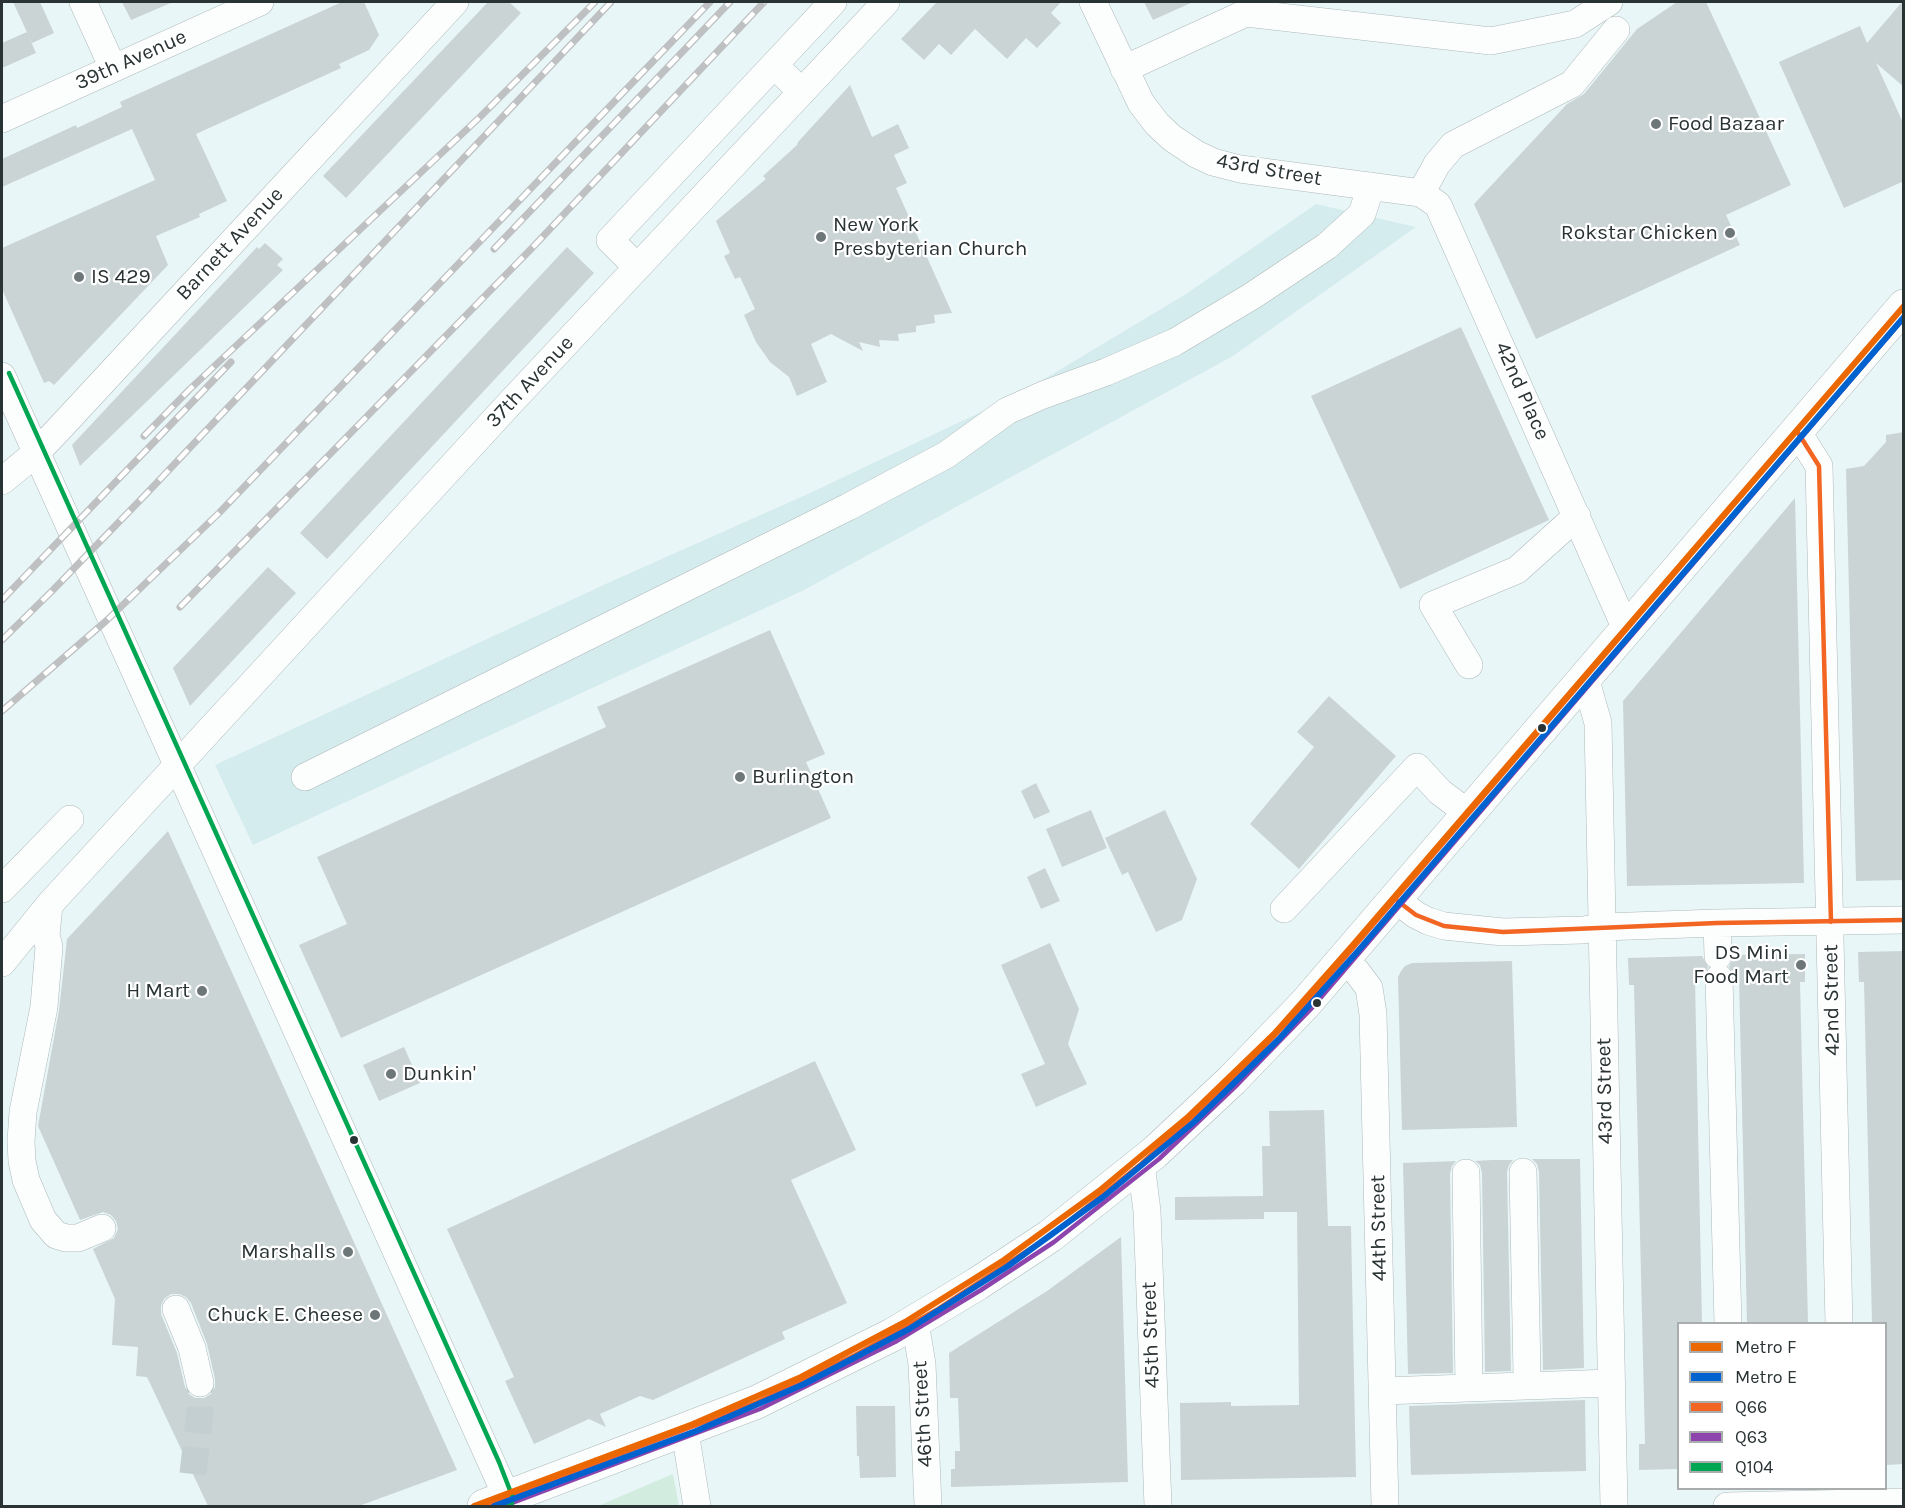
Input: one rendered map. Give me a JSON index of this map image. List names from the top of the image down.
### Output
{
  "streets": {
    "street": [
      "39th Avenue",
      "43rd Street",
      "Barnett Avenue",
      "37th Avenue",
      "42nd Place",
      "42nd Street",
      "44th Street",
      "45th Street",
      "46th Street"
    ]
  },
  "places": [
    "Food Bazaar",
    "Rokstar Chicken",
    "New York Presbyterian Church",
    "IS 429",
    "Burlington",
    "DS Mini Food Mart",
    "H Mart",
    "Dunkin'",
    "Marshalls",
    "Chuck E. Cheese"
  ],
  "lines": [
    "metro line F",
    "metro line E",
    "transit line Q63",
    "transit line Q104",
    "transit line Q66"
  ],
  "legend": [
    "Metro F",
    "Metro E",
    "Q66",
    "Q63",
    "Q104"
  ]
}
